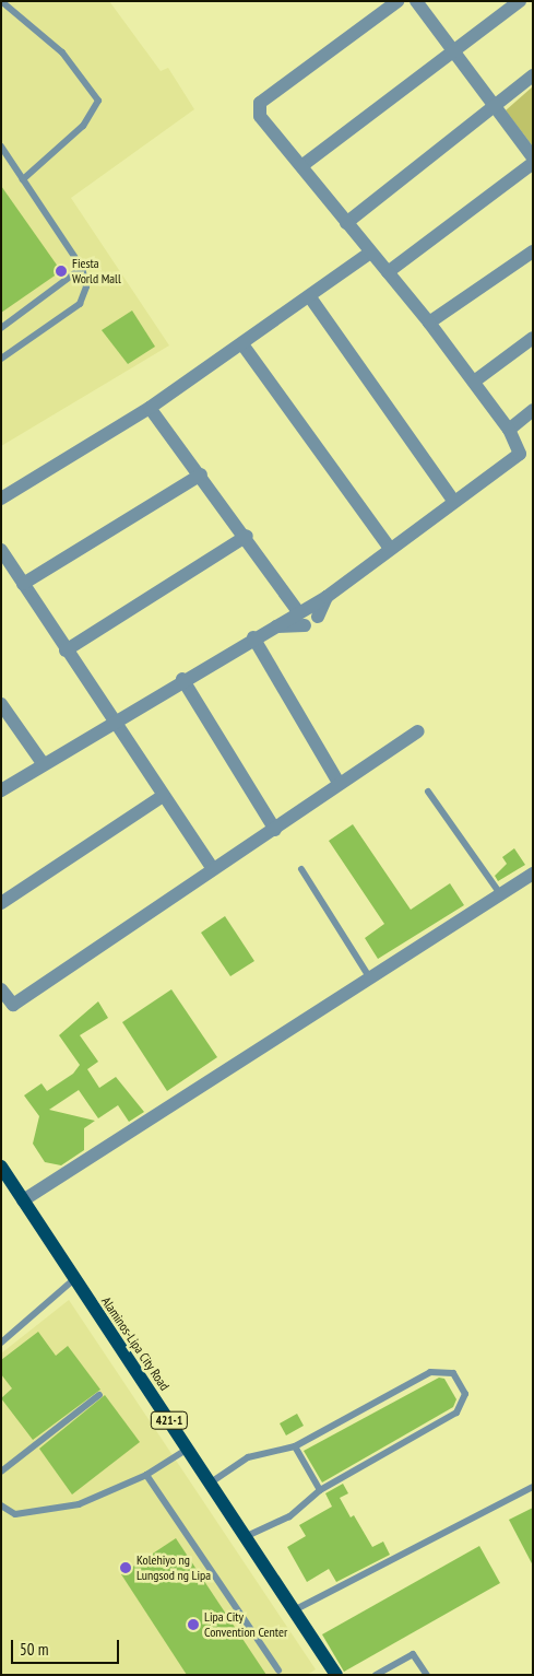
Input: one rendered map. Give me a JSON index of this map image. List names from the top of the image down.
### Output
{
  "streets": {
    "main road": ["Alaminos-Lipa City Road", "421-1"]
  },
  "places": ["Fiesta World Mall", "Kolehiyo ng Lungsod ng Lipa", "Lipa City Convention Center"],
  "scale_bar": "50 m"
}
